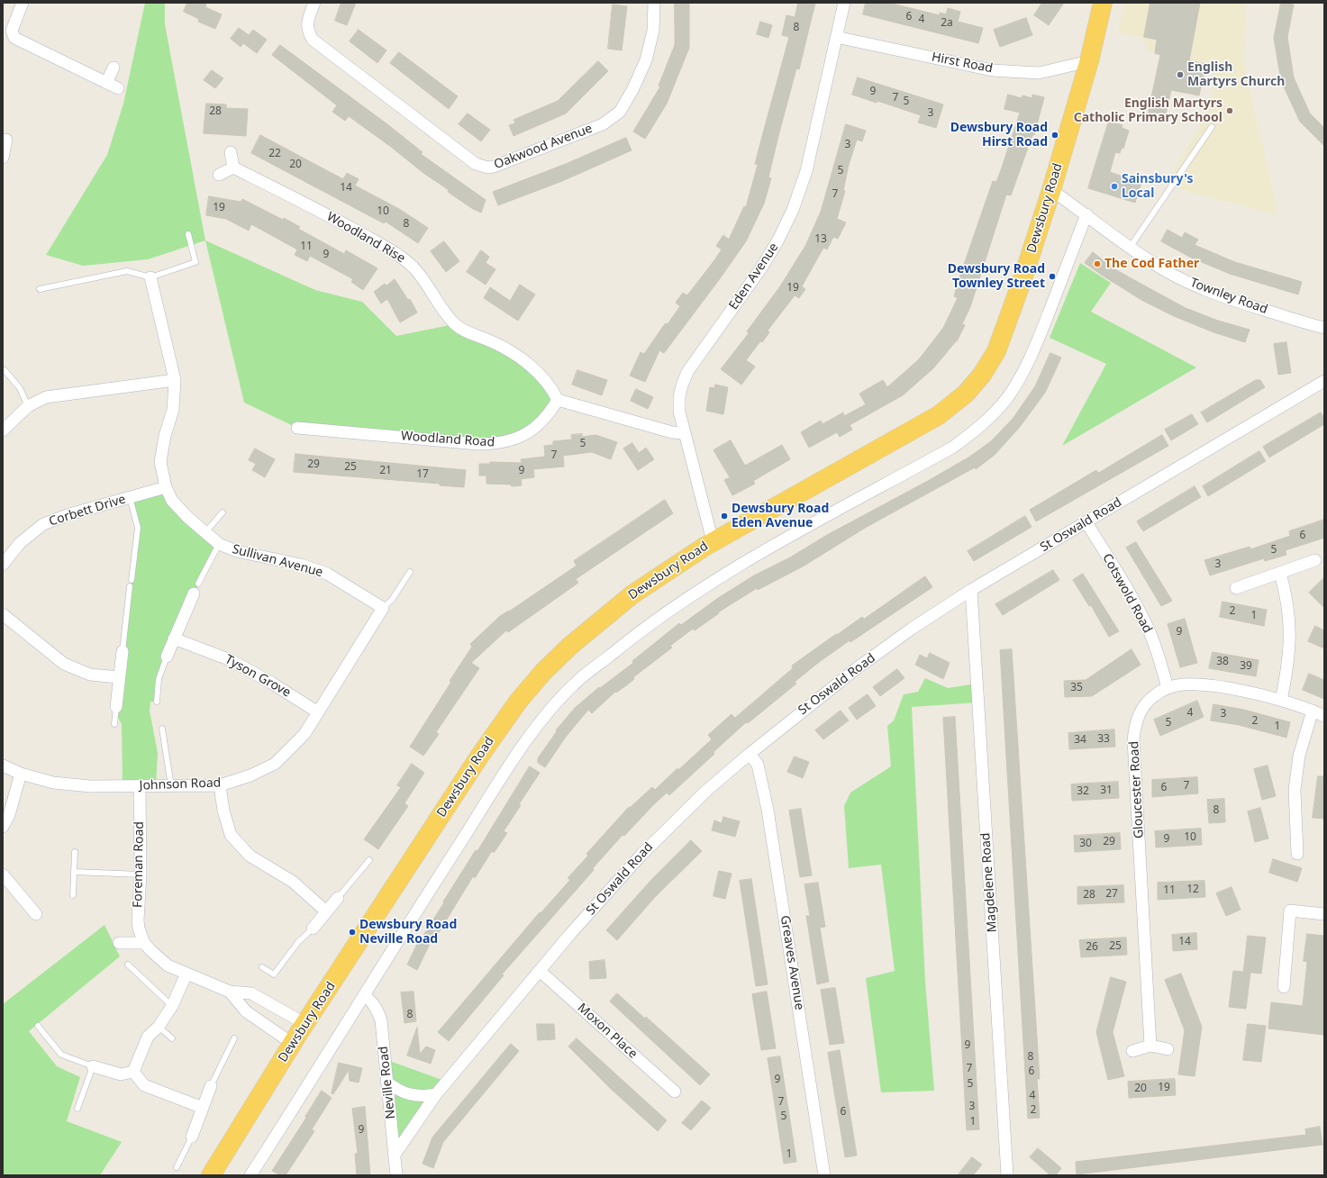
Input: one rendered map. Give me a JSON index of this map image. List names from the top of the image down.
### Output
{
  "streets": {
    "highway": ["Dewsbury Road"],
    "street": [
      "Hirst Road",
      "Oakwood Avenue",
      "Woodland Rise",
      "Eden Avenue",
      "Townley Road",
      "Woodland Road",
      "Corbett Drive",
      "St Oswald Road",
      "Sullivan Avenue",
      "Cotswold Road",
      "Tyson Grove",
      "Johnson Road",
      "Gloucester Road",
      "Foreman Road",
      "Magdelene Road",
      "Greaves Avenue",
      "Moxon Place",
      "Neville Road"
    ]
  },
  "crossings": [
    ["Hirst Road", "Dewsbury Road"],
    ["Hirst Road", "Eden Avenue"],
    ["Dewsbury Road", "Eden Avenue"],
    ["Dewsbury Road", "Townley Road"],
    ["Dewsbury Road", "Foreman Road"],
    ["Woodland Rise", "Woodland Road"],
    ["Corbett Drive", "Sullivan Avenue"],
    ["St Oswald Road", "Cotswold Road"],
    ["St Oswald Road", "Magdelene Road"],
    ["St Oswald Road", "Greaves Avenue"],
    ["St Oswald Road", "Moxon Place"],
    ["St Oswald Road", "Neville Road"],
    ["Sullivan Avenue", "Johnson Road"],
    ["Cotswold Road", "Gloucester Road"],
    ["Tyson Grove", "Johnson Road"],
    ["Johnson Road", "Foreman Road"]
  ],
  "places": [
    "English Martyrs Church",
    "English Martyrs Catholic Primary School",
    "Dewsbury Road Hirst Road",
    "Sainsbury's Local",
    "The Cod Father",
    "Dewsbury Road Townley Street",
    "Dewsbury Road Eden Avenue",
    "Dewsbury Road Neville Road"
  ],
  "house_numbers": [
    "6",
    "4",
    "2a",
    "8",
    "9",
    "7",
    "5",
    "28",
    "3",
    "3",
    "22",
    "20",
    "5",
    "14",
    "7",
    "19",
    "10",
    "8",
    "13",
    "11",
    "9",
    "19",
    "5",
    "7",
    "29",
    "25",
    "21",
    "9",
    "17",
    "6",
    "5",
    "3",
    "2",
    "1",
    "9",
    "38",
    "39",
    "35",
    "4",
    "3",
    "2",
    "5",
    "1",
    "33",
    "34",
    "7",
    "6",
    "31",
    "32",
    "8",
    "10",
    "9",
    "29",
    "30",
    "12",
    "11",
    "27",
    "28",
    "14",
    "25",
    "26",
    "8",
    "9",
    "8",
    "7",
    "6",
    "9",
    "5",
    "19",
    "20",
    "4",
    "7",
    "3",
    "2",
    "6",
    "5",
    "1",
    "9",
    "1"
  ]
}
